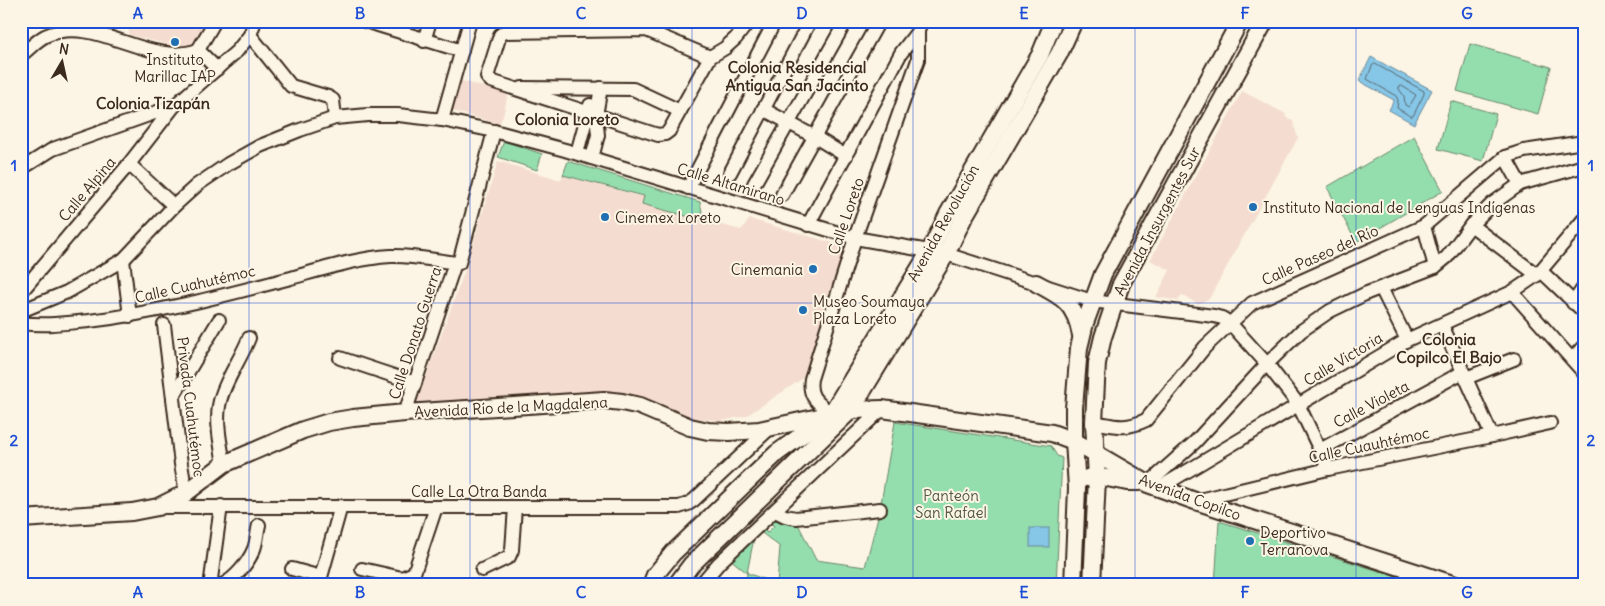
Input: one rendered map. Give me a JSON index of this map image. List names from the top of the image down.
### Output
{
  "streets": {
    "main road": [
      "Avenida Insurgentes Sur",
      "Avenida Revolución",
      "Avenida Río de la Magdalena",
      "Avenida Copilco"
    ],
    "street": [
      "Calle Altamirano",
      "Calle Alpina",
      "Calle Loreto",
      "Calle Paseo del Río",
      "Calle Cuahutémoc",
      "Calle Donato Guerra",
      "Calle Victoria",
      "Calle Violeta",
      "Privada Cuahutémoc",
      "Calle Cuauhtémoc",
      "Calle La Otra Banda"
    ]
  },
  "crossings": [
    ["Calle Altamirano", "Calle Loreto"],
    ["Calle Altamirano", "Avenida Insurgentes Sur"],
    ["Calle Altamirano", "Avenida Revolución"],
    ["Calle Altamirano", "Calle Donato Guerra"],
    ["Calle Loreto", "Avenida Revolución"],
    ["Calle Loreto", "Avenida Río de la Magdalena"],
    ["Avenida Insurgentes Sur", "Calle Paseo del Río"],
    ["Avenida Insurgentes Sur", "Avenida Río de la Magdalena"],
    ["Avenida Insurgentes Sur", "Avenida Copilco"],
    ["Avenida Revolución", "Avenida Río de la Magdalena"],
    ["Calle Cuahutémoc", "Calle Donato Guerra"],
    ["Calle Donato Guerra", "Avenida Río de la Magdalena"],
    ["Calle Victoria", "Avenida Copilco"],
    ["Privada Cuahutémoc", "Avenida Río de la Magdalena"],
    ["Avenida Río de la Magdalena", "Calle La Otra Banda"],
    ["Avenida Río de la Magdalena", "Avenida Copilco"],
    ["Calle Cuauhtémoc", "Avenida Copilco"]
  ],
  "districts": [
    "Colonia Residencial Antigua San Jacinto",
    "Colonia Tizapán",
    "Colonia Loreto",
    "Colonia Copilco El Bajo"
  ],
  "parks": ["Panteón San Rafael"],
  "places": [
    "Instituto Marillac IAP",
    "Instituto Nacional de Lenguas Indígenas",
    "Cinemex Loreto",
    "Cinemania",
    "Museo Soumaya Plaza Loreto",
    "Deportivo Terranova"
  ],
  "north": "top",
  "grid": {
    "columns": [
      "A",
      "B",
      "C",
      "D",
      "E",
      "F",
      "G"
    ],
    "rows": ["1", "2"]
  }
}
